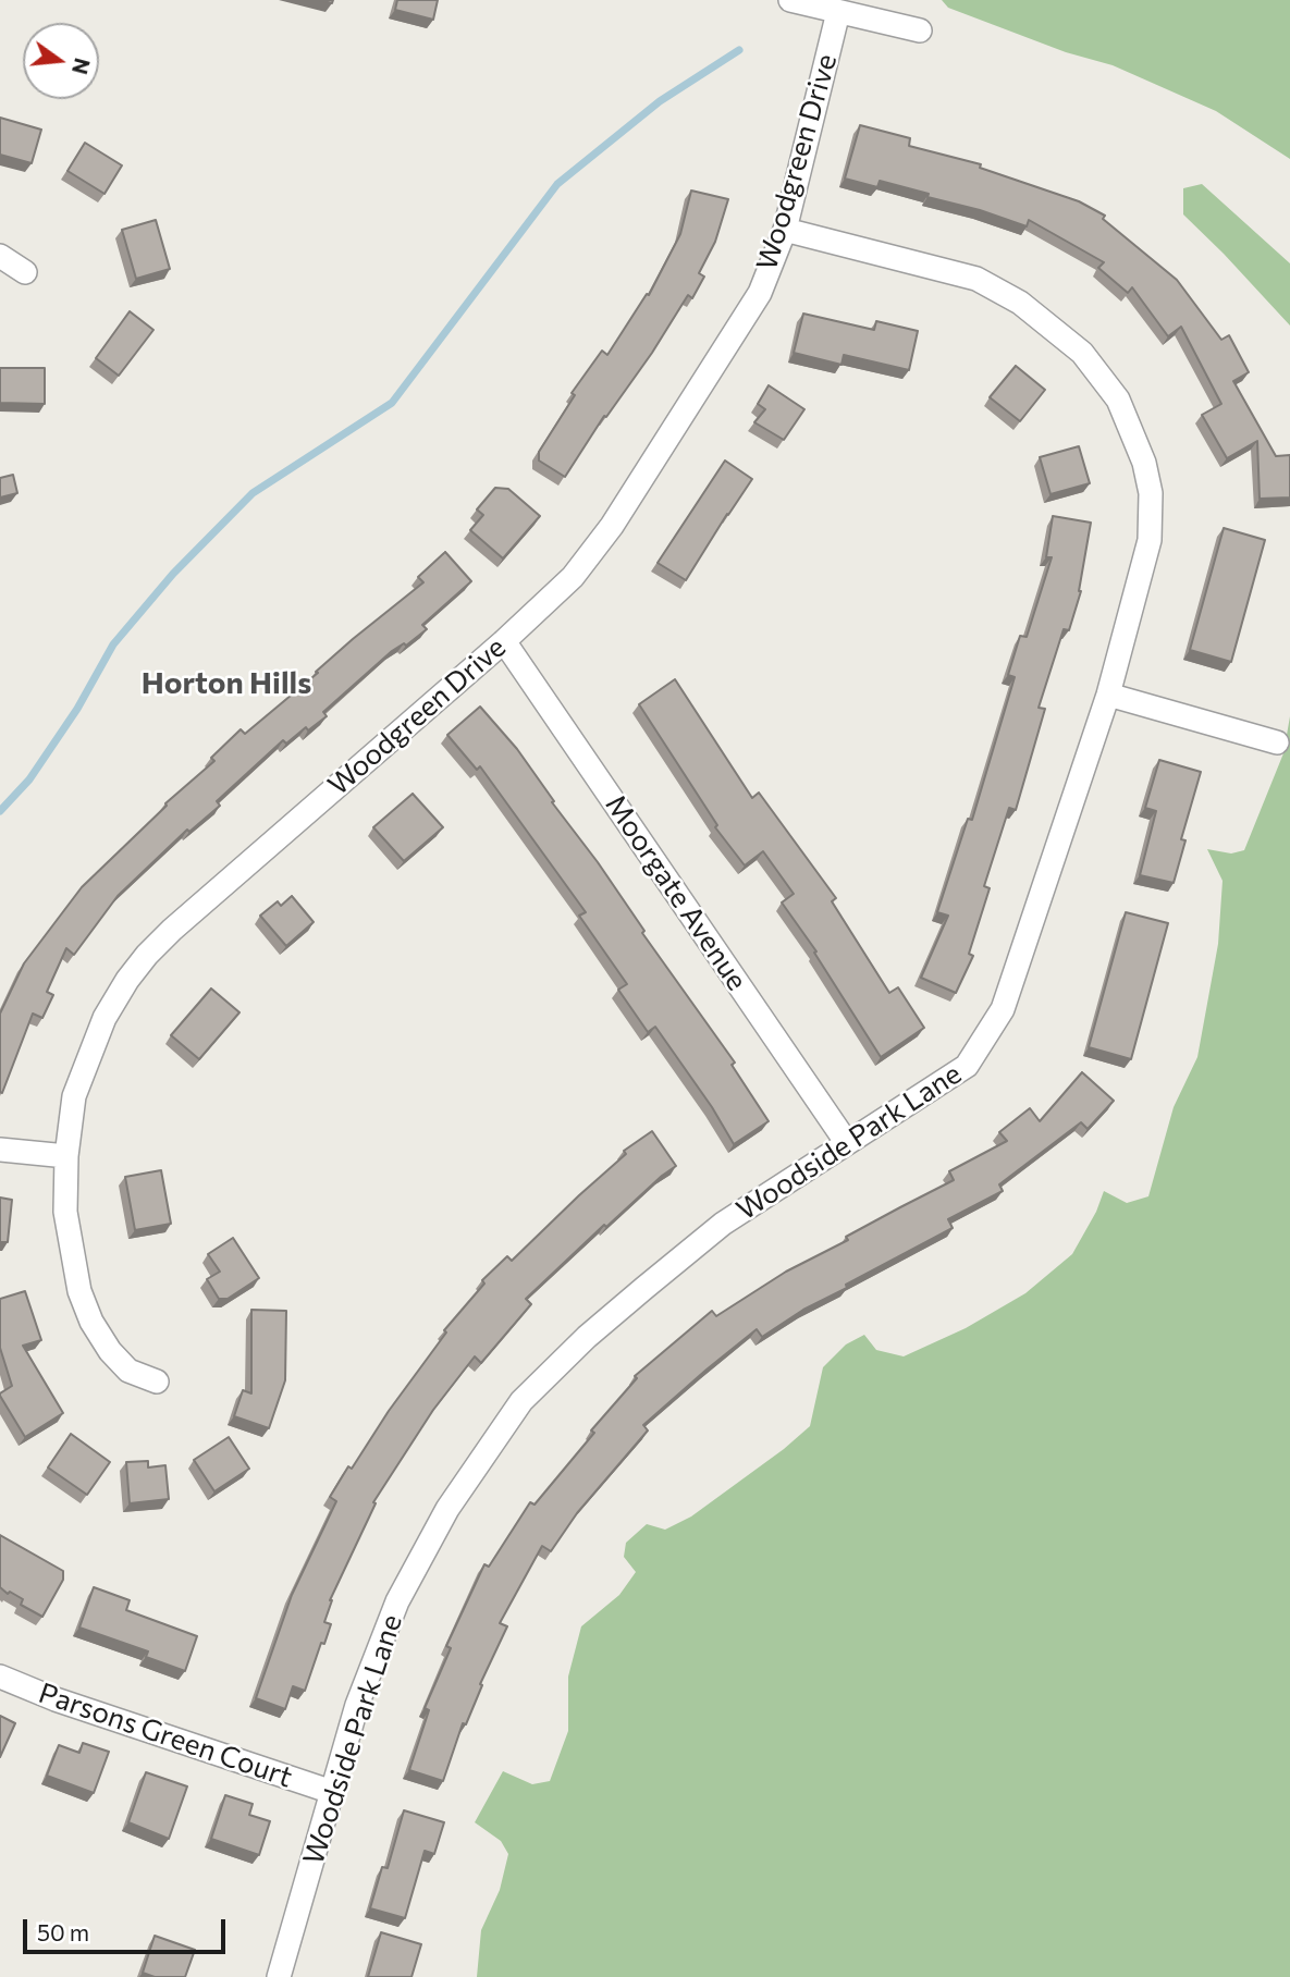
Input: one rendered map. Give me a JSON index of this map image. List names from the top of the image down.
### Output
{
  "streets": {
    "street": [
      "Woodgreen Drive",
      "Moorgate Avenue",
      "Woodside Park Lane",
      "Parsons Green Court"
    ]
  },
  "crossings": [
    ["Woodgreen Drive", "Moorgate Avenue"],
    ["Woodgreen Drive", "Woodside Park Lane"],
    ["Moorgate Avenue", "Woodside Park Lane"],
    ["Woodside Park Lane", "Parsons Green Court"]
  ],
  "districts": ["Horton Hills"],
  "scale_bar": "50 m",
  "north": "right"
}
